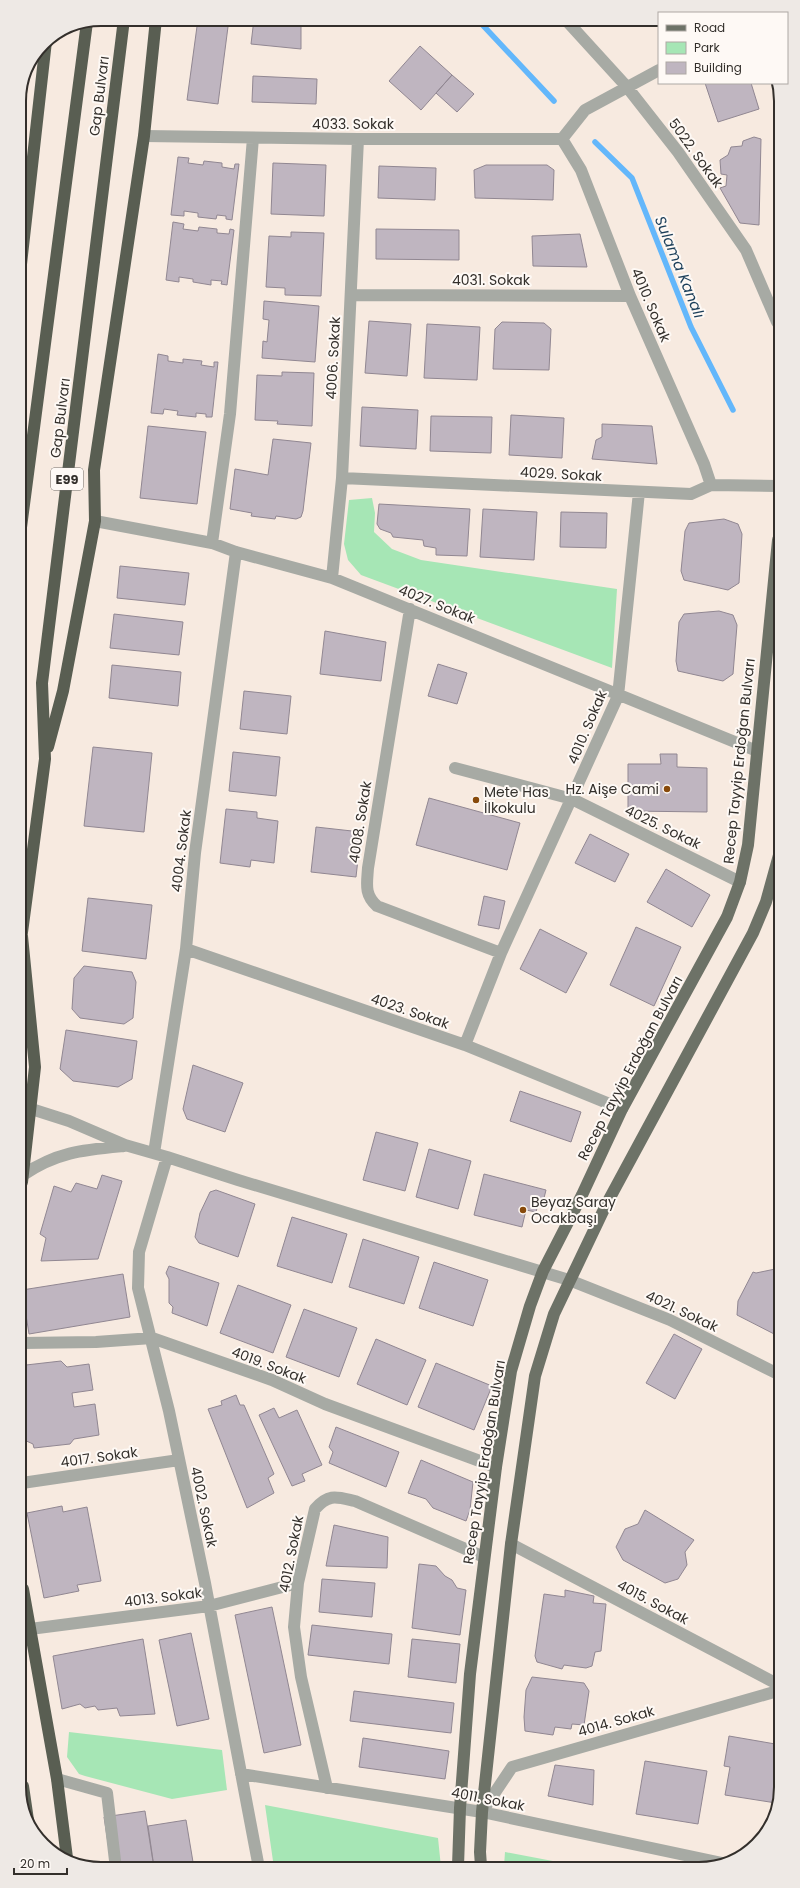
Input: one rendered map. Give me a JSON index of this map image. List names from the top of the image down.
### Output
{
  "streets": {
    "highway": ["Gap Bulvarı", "E99"],
    "main road": ["Recep Tayyip Erdoğan Bulvarı"],
    "street": [
      "4033. Sokak",
      "5022. Sokak",
      "4031. Sokak",
      "4010. Sokak",
      "4006. Sokak",
      "4029. Sokak",
      "4027. Sokak",
      "4008. Sokak",
      "4025. Sokak",
      "4004. Sokak",
      "4023. Sokak",
      "4021. Sokak",
      "4019. Sokak",
      "4017. Sokak",
      "4002. Sokak",
      "4012. Sokak",
      "4013. Sokak",
      "4015. Sokak",
      "4014. Sokak",
      "4011. Sokak"
    ]
  },
  "crossings": [
    ["4033. Sokak", "4010. Sokak"],
    ["4033. Sokak", "4006. Sokak"],
    ["4031. Sokak", "4010. Sokak"],
    ["4031. Sokak", "4006. Sokak"],
    ["4010. Sokak", "4029. Sokak"],
    ["4010. Sokak", "4027. Sokak"],
    ["4010. Sokak", "4008. Sokak"],
    ["4010. Sokak", "4025. Sokak"],
    ["4010. Sokak", "4023. Sokak"],
    ["4006. Sokak", "4029. Sokak"],
    ["4006. Sokak", "4027. Sokak"],
    ["4027. Sokak", "Recep Tayyip Erdoğan Bulvarı"],
    ["4027. Sokak", "4008. Sokak"],
    ["4027. Sokak", "4004. Sokak"],
    ["Recep Tayyip Erdoğan Bulvarı", "4025. Sokak"],
    ["Recep Tayyip Erdoğan Bulvarı", "4023. Sokak"],
    ["Recep Tayyip Erdoğan Bulvarı", "4021. Sokak"],
    ["Recep Tayyip Erdoğan Bulvarı", "4019. Sokak"],
    ["Recep Tayyip Erdoğan Bulvarı", "4012. Sokak"],
    ["Recep Tayyip Erdoğan Bulvarı", "4011. Sokak"],
    ["4004. Sokak", "4023. Sokak"],
    ["4004. Sokak", "4021. Sokak"],
    ["4021. Sokak", "4002. Sokak"],
    ["4019. Sokak", "4002. Sokak"],
    ["4017. Sokak", "4002. Sokak"],
    ["4002. Sokak", "4013. Sokak"],
    ["4002. Sokak", "4011. Sokak"],
    ["4012. Sokak", "4013. Sokak"],
    ["4012. Sokak", "4011. Sokak"],
    ["4014. Sokak", "4011. Sokak"]
  ],
  "water": ["Sulama Kanalı"],
  "places": ["Hz. Aişe Cami", "Mete Has İlkokulu", "Beyaz Saray Ocakbaşı"],
  "legend": ["Road", "Park", "Building"],
  "scale_bar": "20 m"
}
